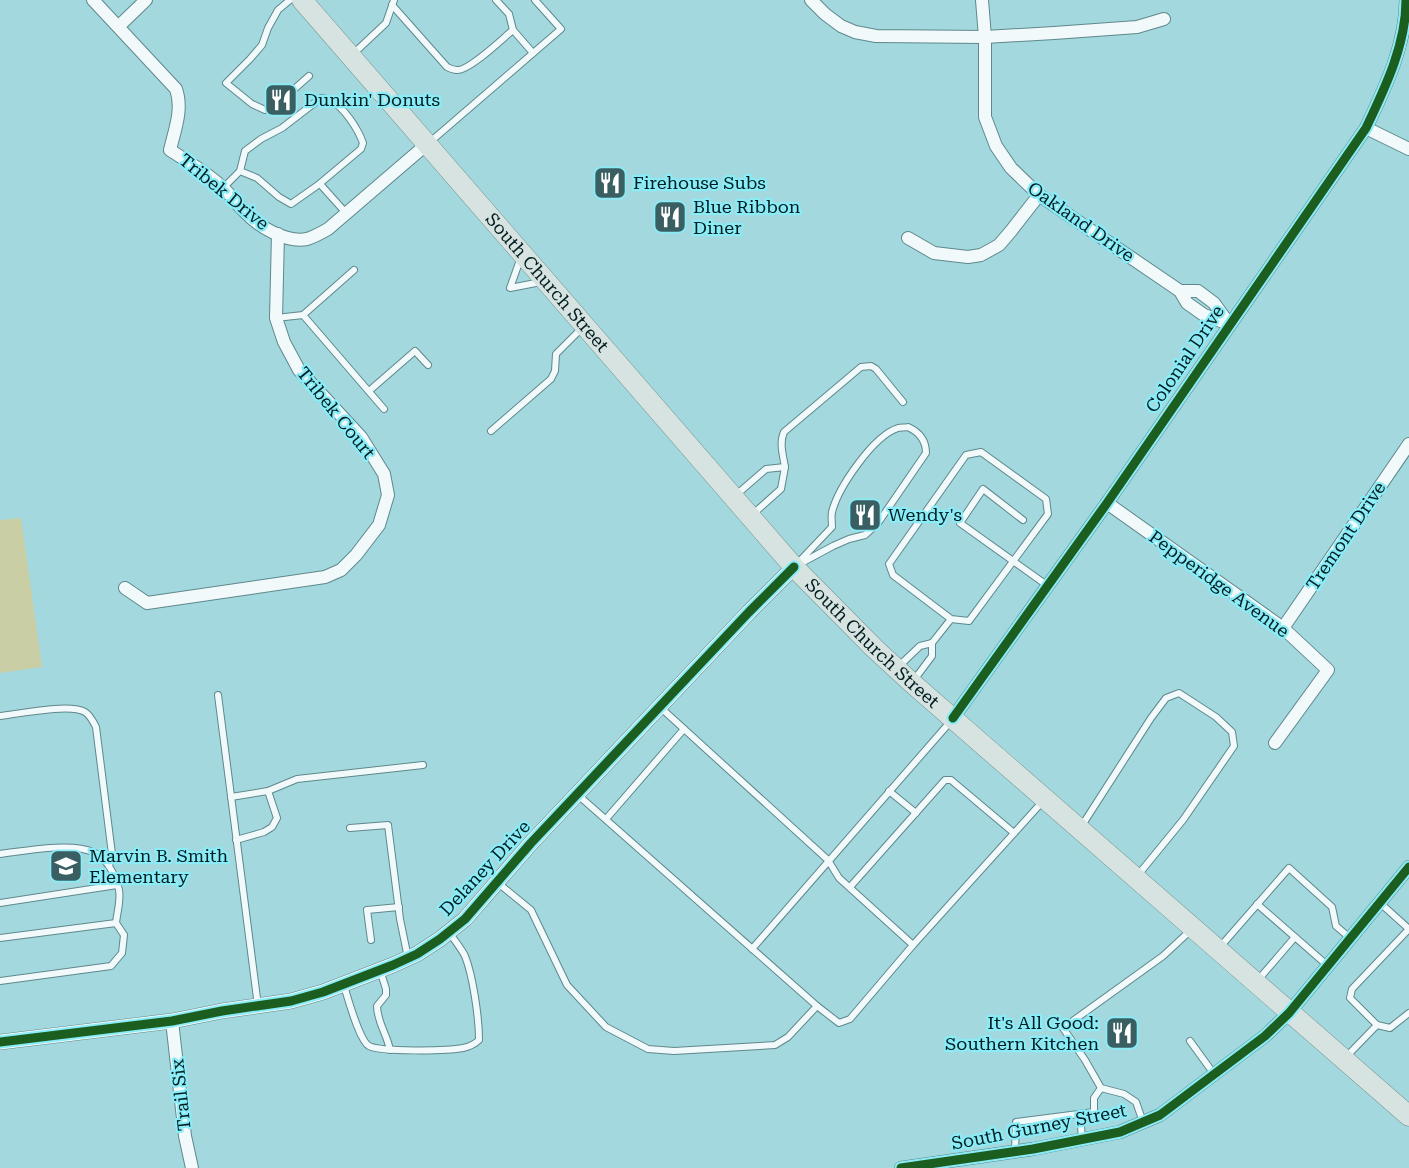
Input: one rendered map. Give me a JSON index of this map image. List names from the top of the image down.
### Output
{
  "streets": {
    "main road": ["South Church Street"],
    "street": [
      "Tribek Drive",
      "Oakland Drive",
      "Colonial Drive",
      "Tribek Court",
      "Tremont Drive",
      "Pepperidge Avenue",
      "Delaney Drive",
      "Trail Six",
      "South Gurney Street"
    ]
  },
  "crossings": [
    ["Tribek Drive", "South Church Street"],
    ["Tribek Drive", "Tribek Court"],
    ["Oakland Drive", "Colonial Drive"],
    ["South Church Street", "Colonial Drive"],
    ["South Church Street", "Delaney Drive"],
    ["South Church Street", "South Gurney Street"],
    ["Colonial Drive", "Pepperidge Avenue"],
    ["Tremont Drive", "Pepperidge Avenue"],
    ["Delaney Drive", "Trail Six"]
  ],
  "places": {
    "restaurant": [
      "Dunkin' Donuts",
      "Firehouse Subs",
      "Blue Ribbon Diner",
      "Wendy's",
      "It's All Good: Southern Kitchen"
    ],
    "school or university": ["Marvin B. Smith Elementary"]
  }
}
